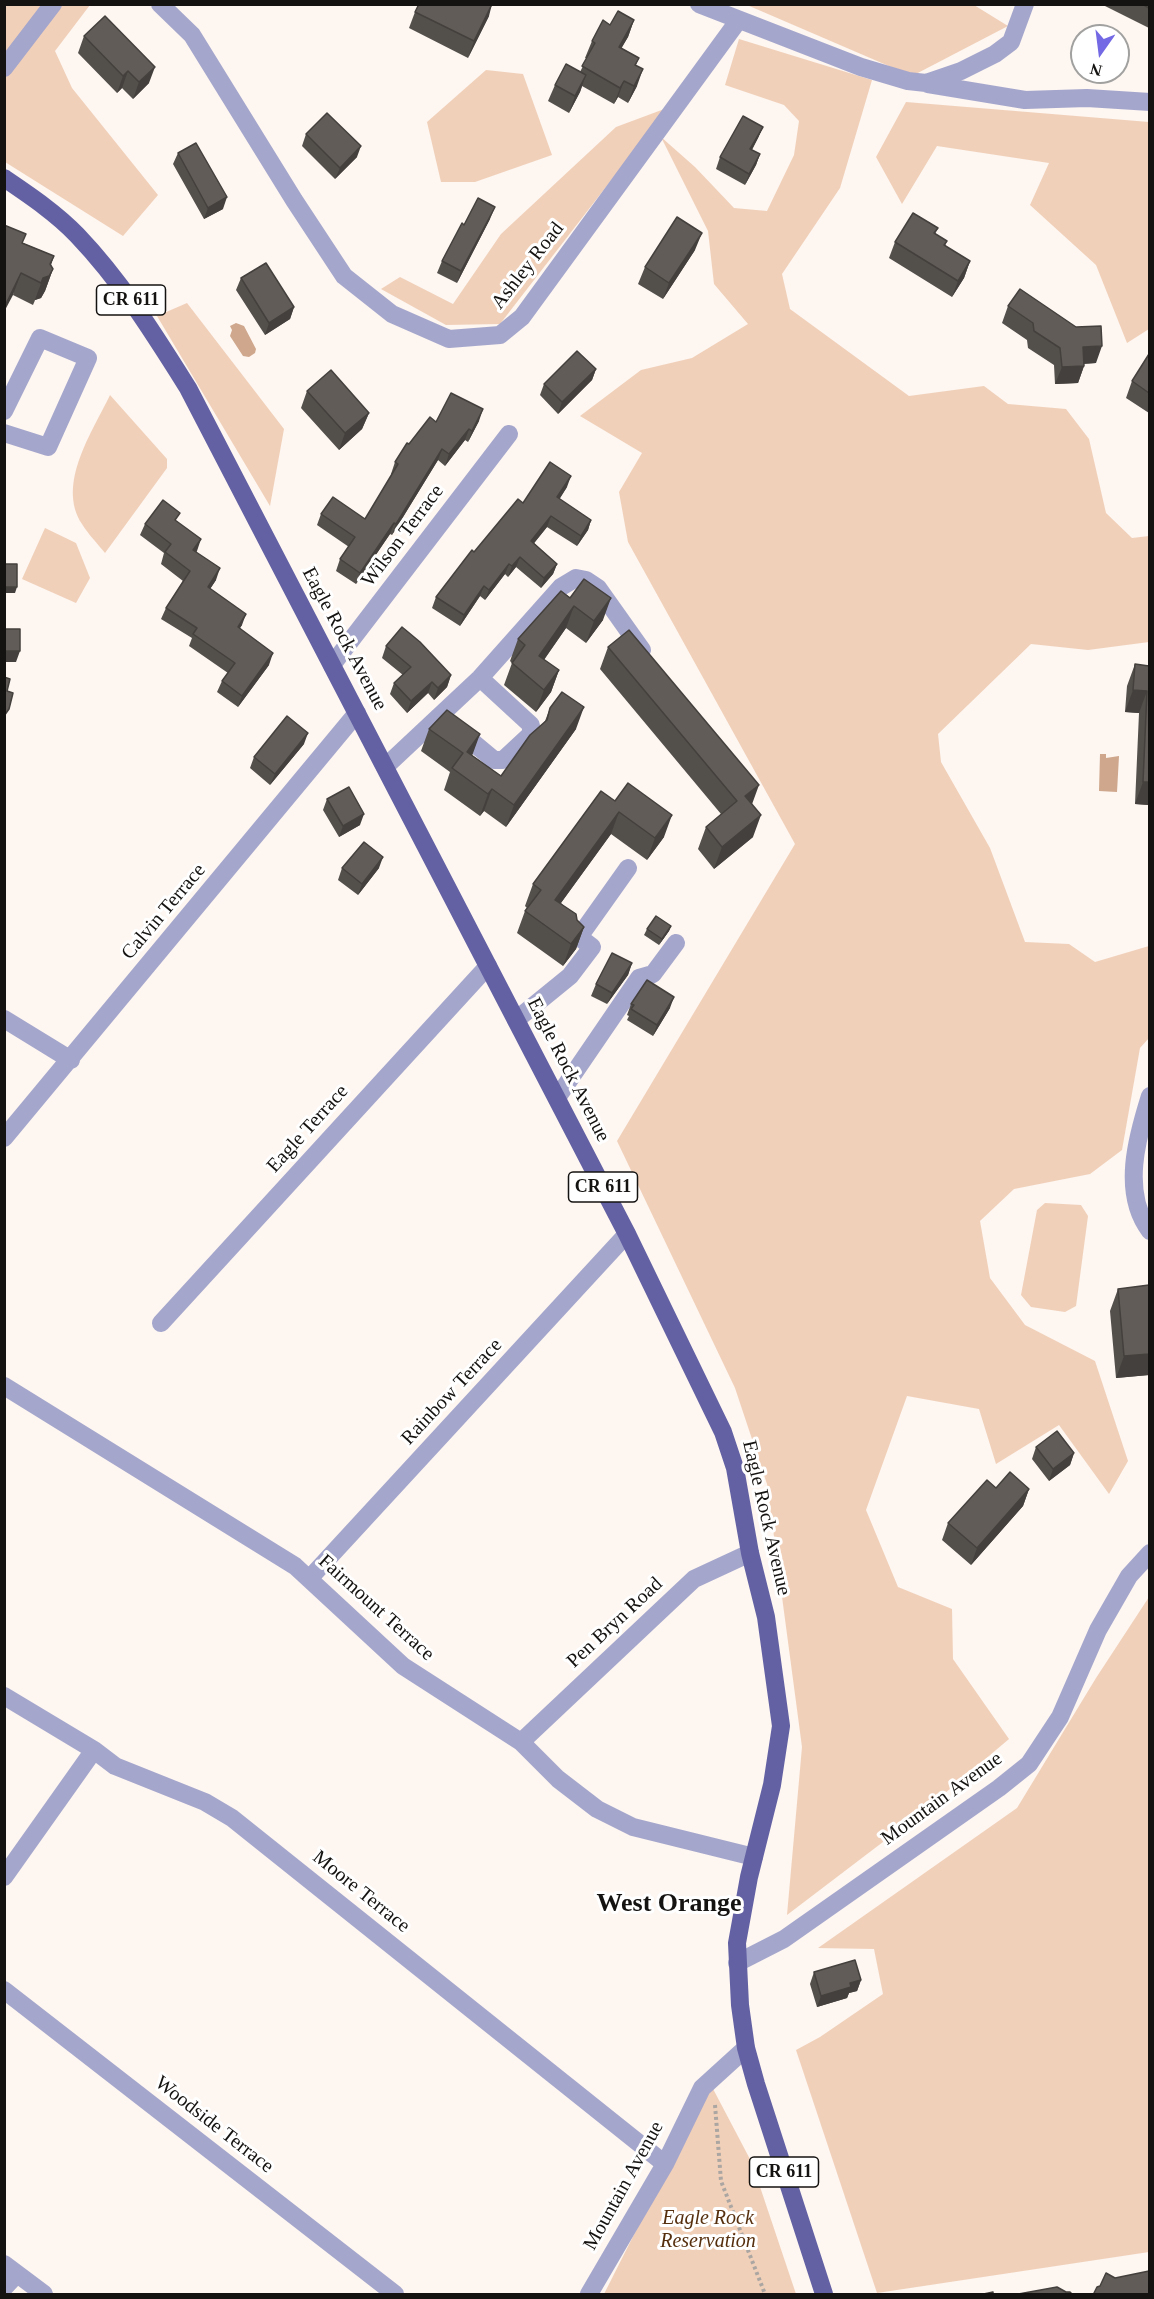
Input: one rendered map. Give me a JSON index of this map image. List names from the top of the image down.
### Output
{
  "streets": {
    "main road": ["CR 611", "Eagle Rock Avenue"],
    "street": [
      "Ashley Road",
      "Wilson Terrace",
      "Calvin Terrace",
      "Eagle Terrace",
      "Rainbow Terrace",
      "Fairmount Terrace",
      "Pen Bryn Road",
      "Mountain Avenue",
      "Moore Terrace",
      "Woodside Terrace"
    ]
  },
  "crossings": [
    ["Wilson Terrace", "Eagle Rock Avenue"],
    ["Eagle Rock Avenue", "Calvin Terrace"],
    ["Eagle Rock Avenue", "Eagle Terrace"],
    ["Eagle Rock Avenue", "Rainbow Terrace"],
    ["Eagle Rock Avenue", "Fairmount Terrace"],
    ["Eagle Rock Avenue", "Pen Bryn Road"],
    ["Eagle Rock Avenue", "Mountain Avenue"],
    ["Rainbow Terrace", "Fairmount Terrace"],
    ["Fairmount Terrace", "Pen Bryn Road"],
    ["Mountain Avenue", "Moore Terrace"]
  ],
  "districts": ["West Orange"],
  "parks": ["Eagle Rock Reservation"],
  "north": "bottom"
}
